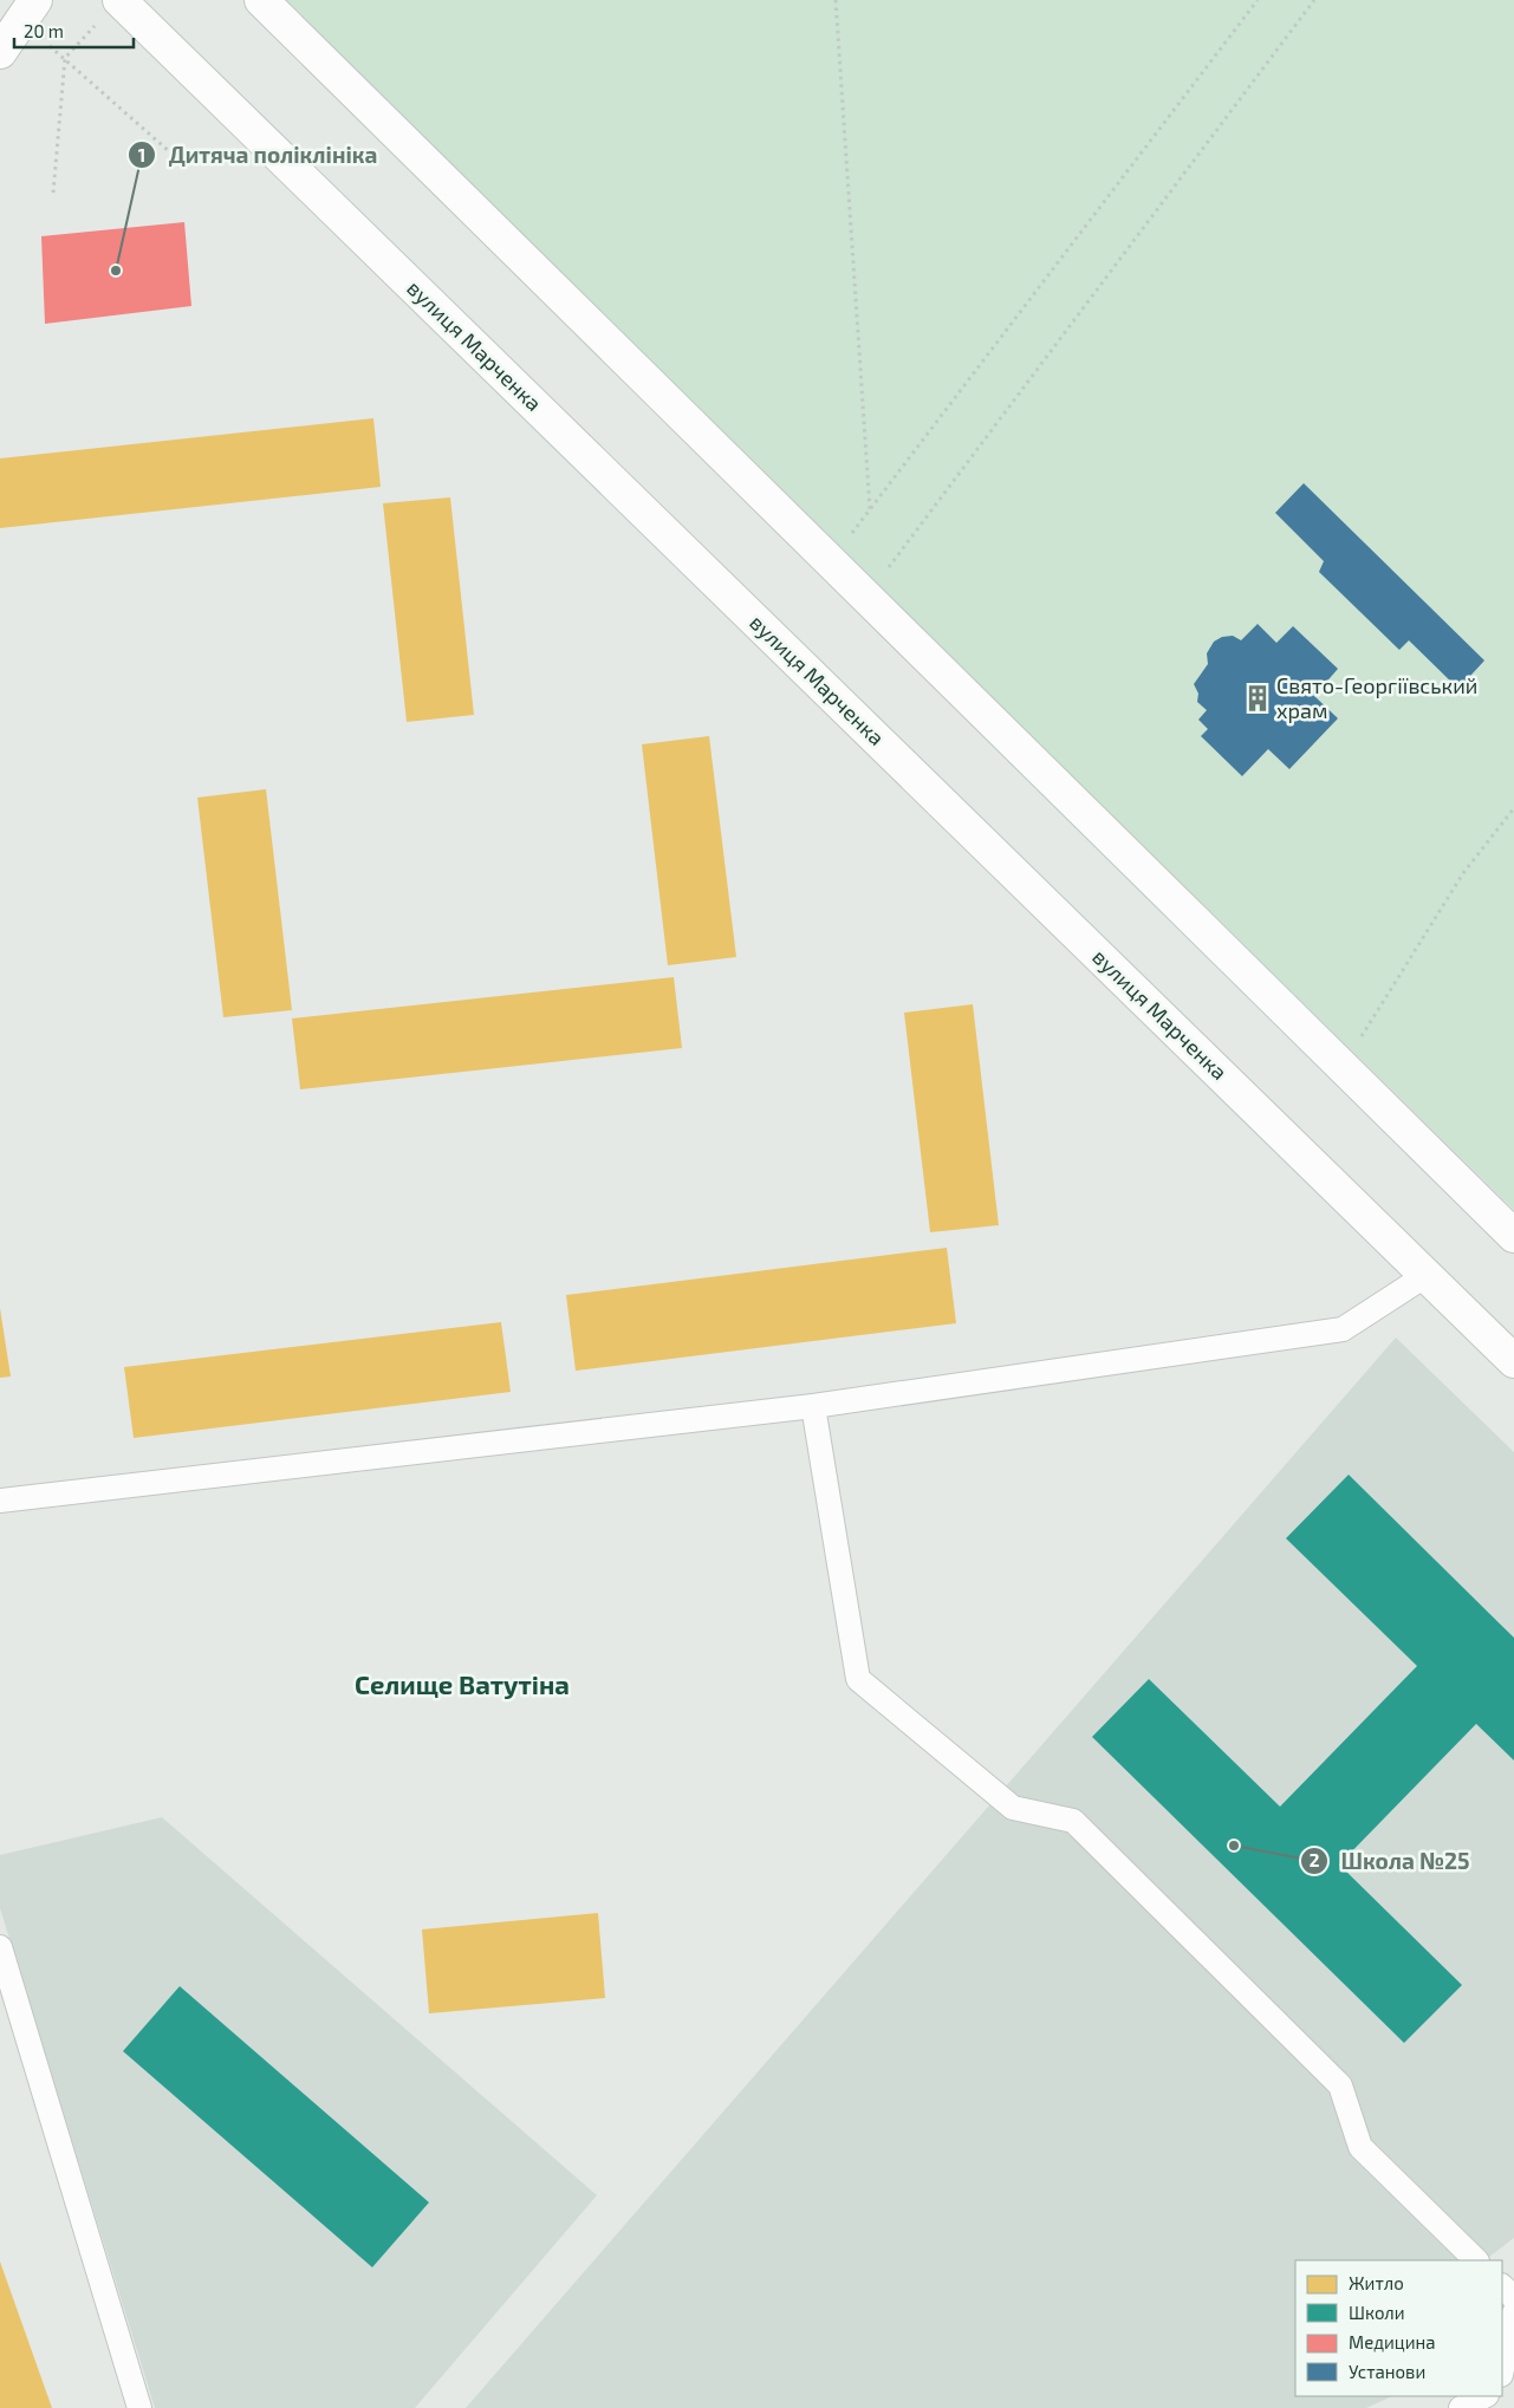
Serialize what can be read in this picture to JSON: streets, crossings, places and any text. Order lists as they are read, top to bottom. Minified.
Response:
{"streets":{"street":["вулиця Марченка"]},"districts":["Селище Ватутіна"],"places":{"other":["Дитяча поліклініка","Школа №25"],"building":["Свято-Георгіївський храм"]},"legend":["Житло","Школи","Медицина","Установи"],"scale_bar":"20 m"}
